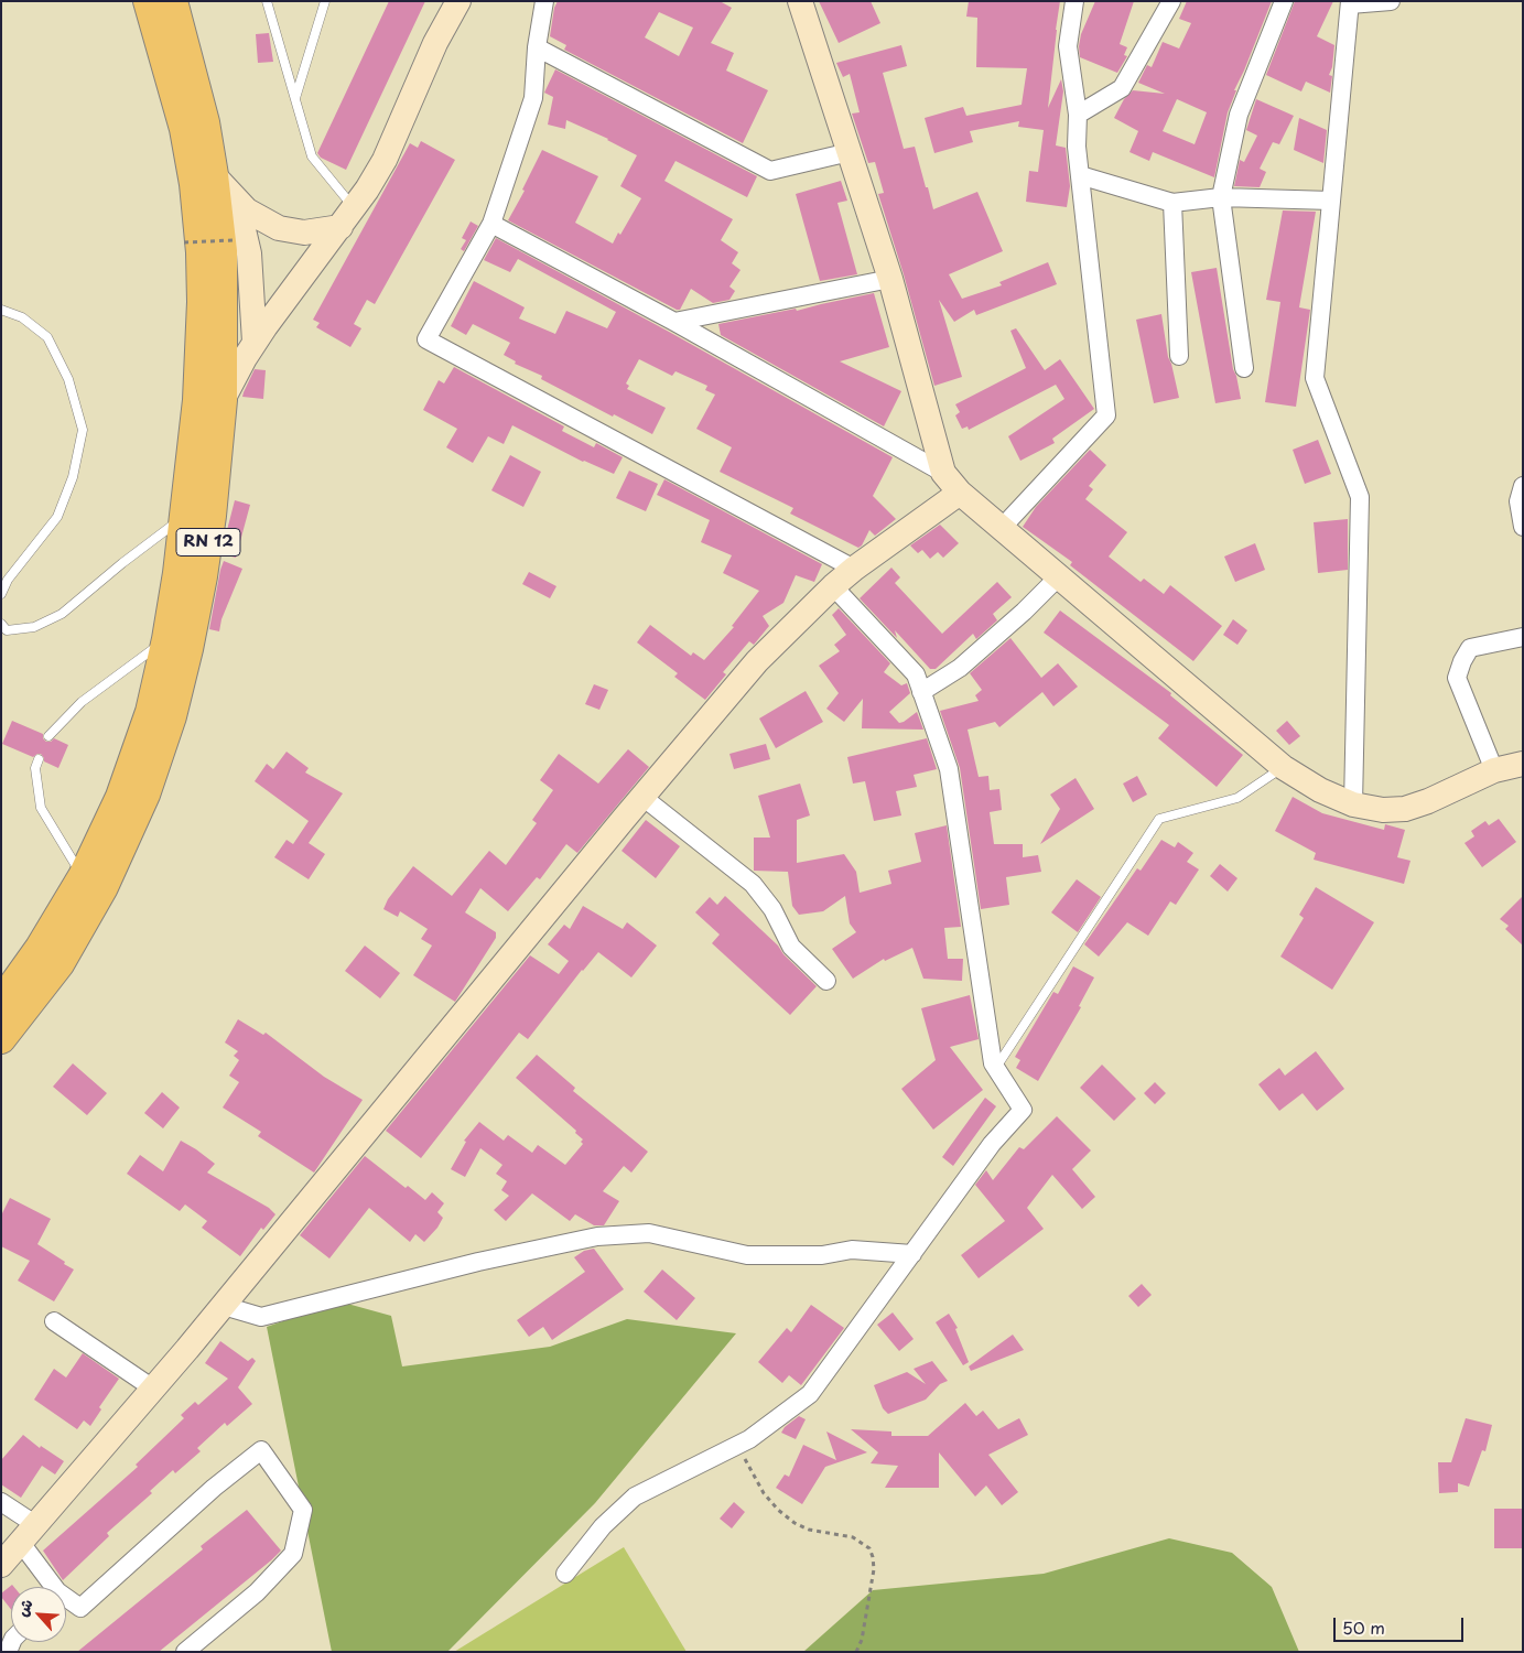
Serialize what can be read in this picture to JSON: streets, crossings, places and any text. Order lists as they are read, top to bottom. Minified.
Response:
{"streets":{"highway":["RN 12"]},"scale_bar":"50 m","north":"top left"}
